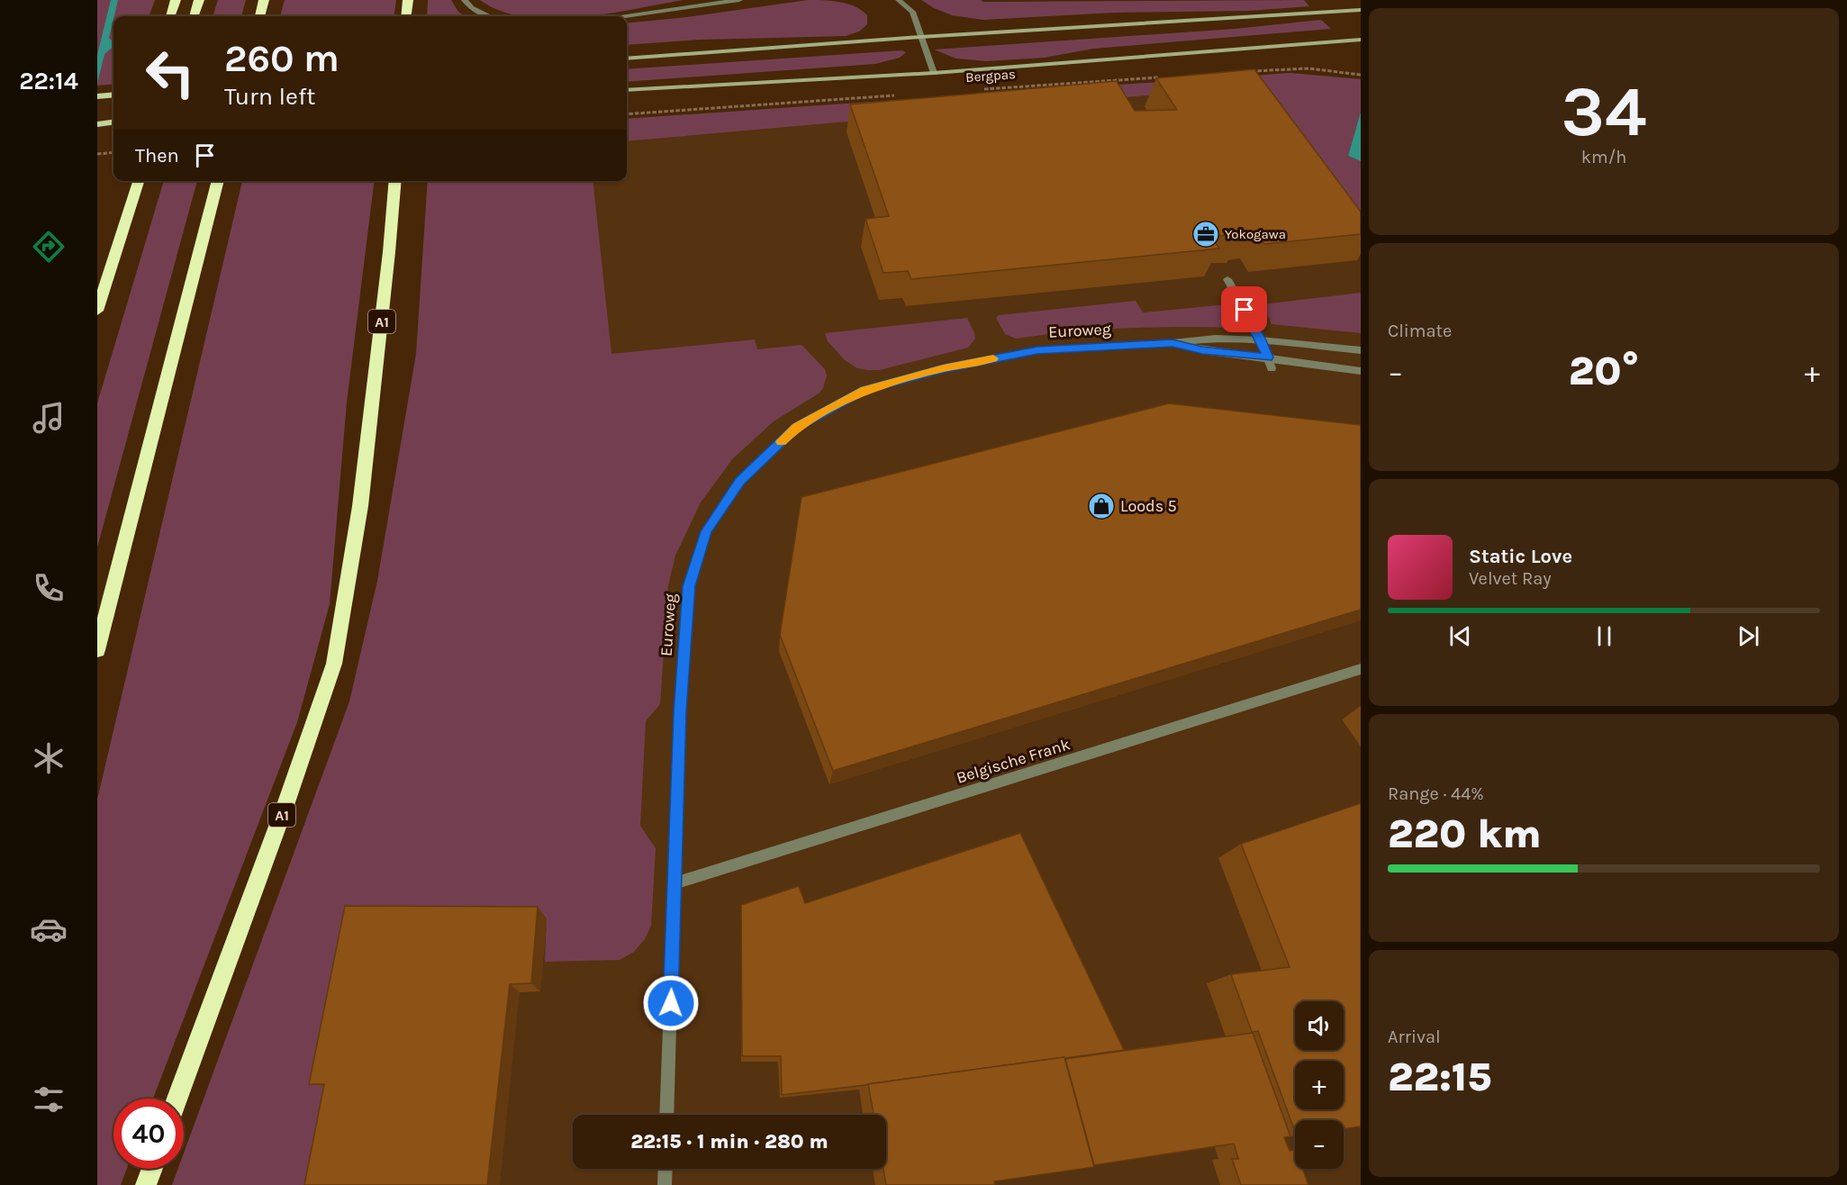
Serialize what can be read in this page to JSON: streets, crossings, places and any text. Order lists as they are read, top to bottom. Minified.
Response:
{"streets":{"highway":["A1"],"main road":["Bergpas"],"street":["Euroweg","Belgische Frank"]},"crossings":[["Euroweg","Belgische Frank"]],"places":{"office":["Yokogawa"],"shop":["Loods 5"]},"page":{"tabs":"22:14","tile":[["34","km/h"],"Climate",["Range · 44%","220 km"],["Arrival","22:15"]],"turn":["260 m","Turn left"],"then":"Then","heat":["−","20°","+"],"song":["Static Love","Velvet Ray"],"map_buttons":["+","−"],"limit":"40","trip":"22:15 · 1 min · 280 m"}}
